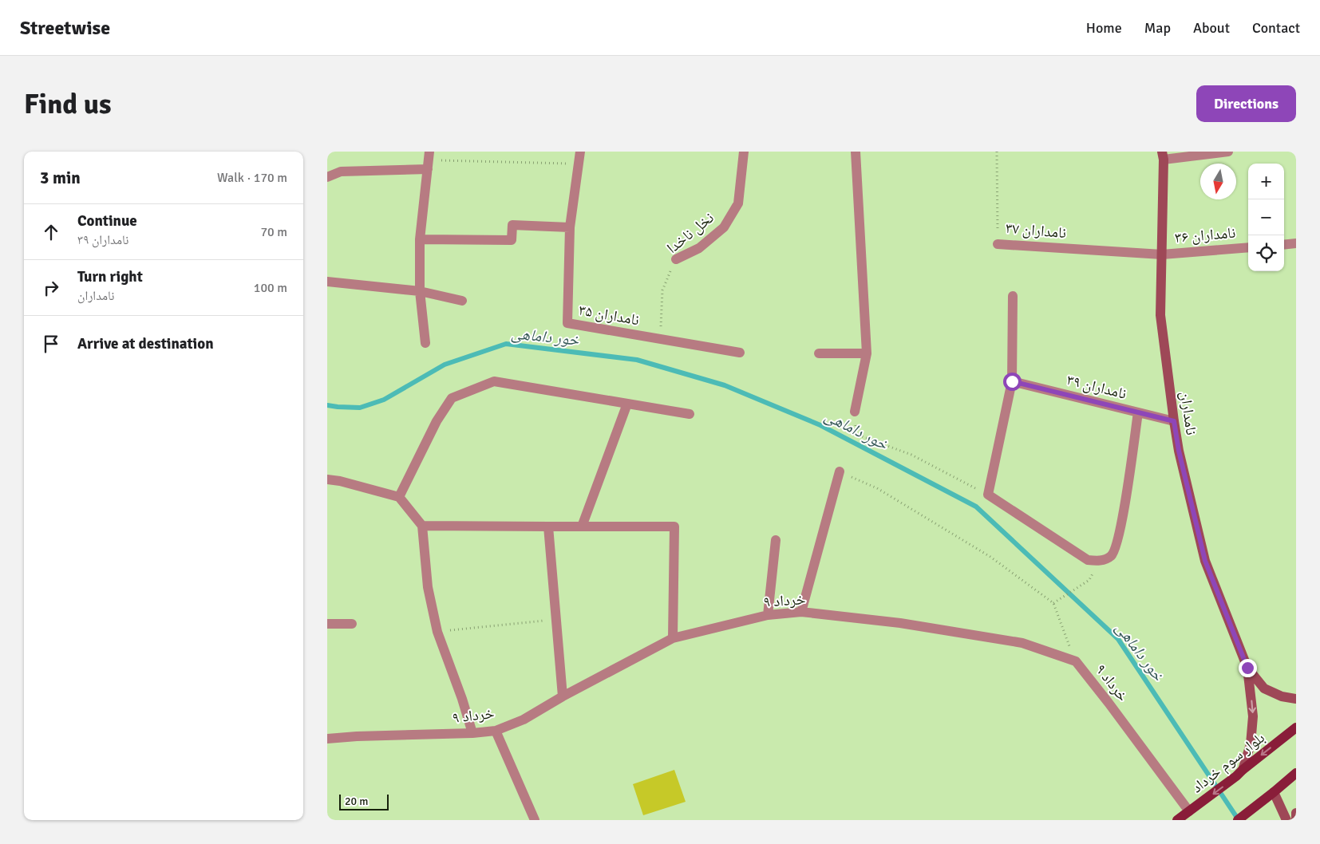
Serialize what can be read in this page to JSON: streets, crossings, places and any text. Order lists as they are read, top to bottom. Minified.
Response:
{"streets":{"main road":["بلوار سوم خرداد"],"street":["نامداران ۳۷","نخل ناخدا","نامداران ۳۶","نامداران ۳۵","نامداران ۳۹","نامداران","خرداد ۹"]},"crossings":[["نامداران ۳۷","نامداران ۳۶"],["نامداران ۳۷","نامداران"],["نخل ناخدا","نامداران ۳۵"],["نامداران ۳۶","نامداران"],["نامداران ۳۹","نامداران"],["نامداران","بلوار سوم خرداد"],["خرداد ۹","بلوار سوم خرداد"]],"water":["خور داماهی"],"scale_bar":"20 m","north":"bottom","page":{"header":"Streetwise","nav":["Home","Map","About","Contact"],"buttons":"Directions","title":"Find us","heading":["3 min","Walk · 170 m"],"map_buttons":["+","−"],"list":[["Continue","نامداران ۳۹","70 m"],["Turn right","نامداران","100 m"],"Arrive at destination"],"scale":"20 m"}}
